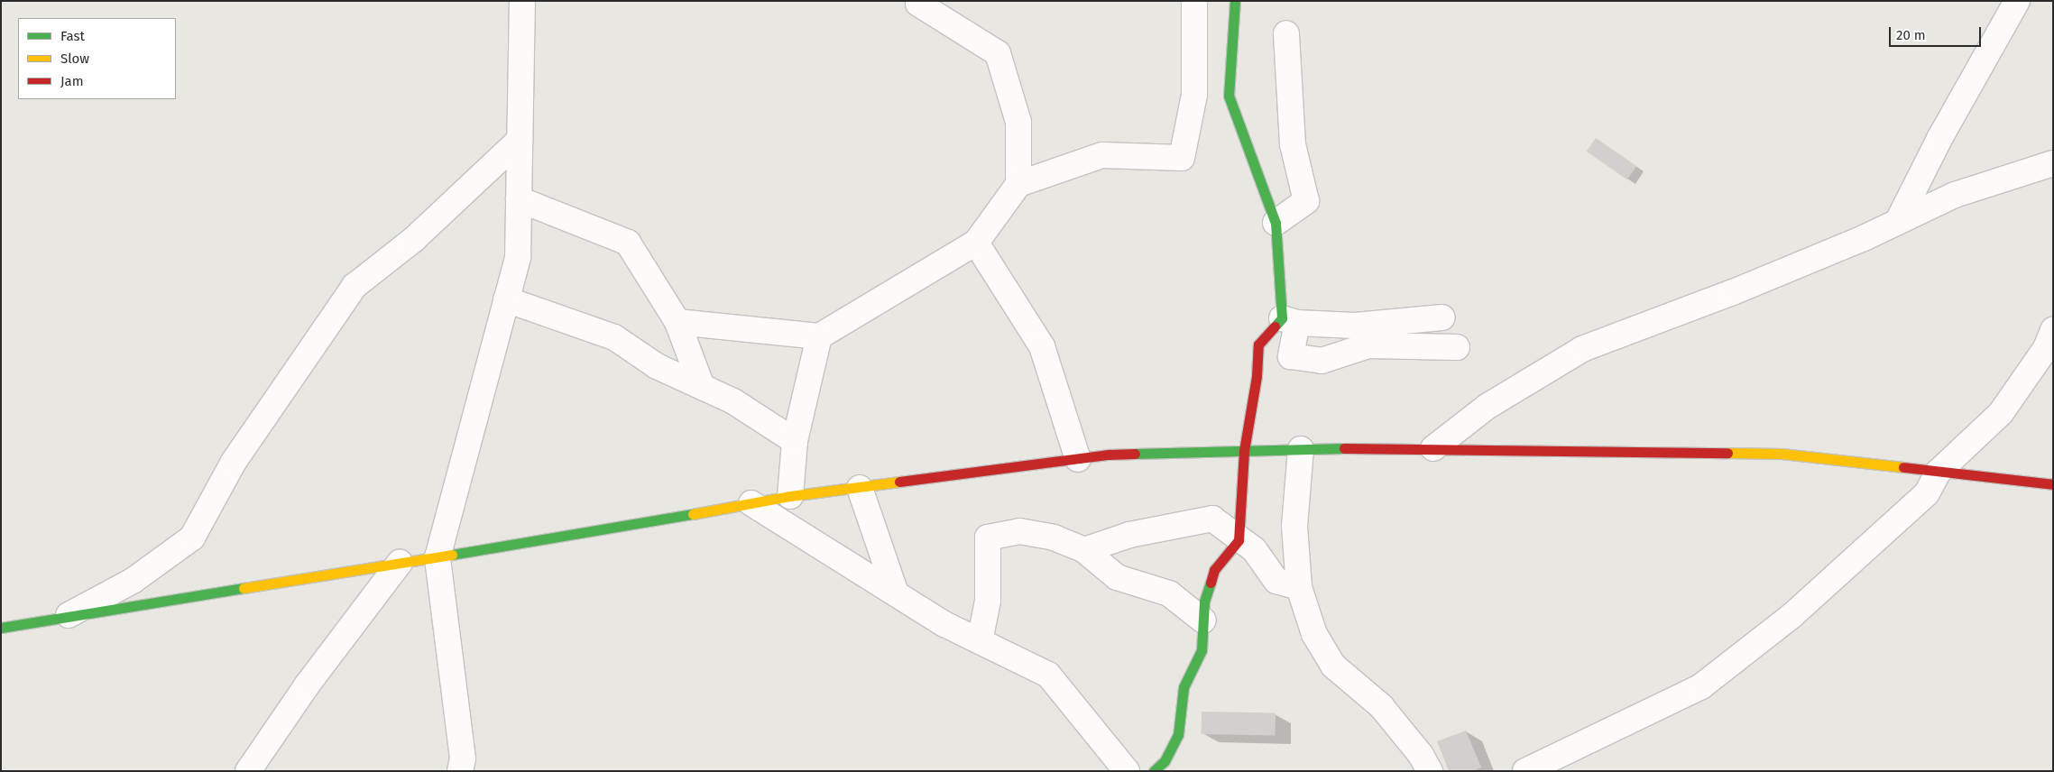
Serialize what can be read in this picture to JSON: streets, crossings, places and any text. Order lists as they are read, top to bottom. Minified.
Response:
{"legend":["Fast","Slow","Jam"],"scale_bar":"20 m"}
